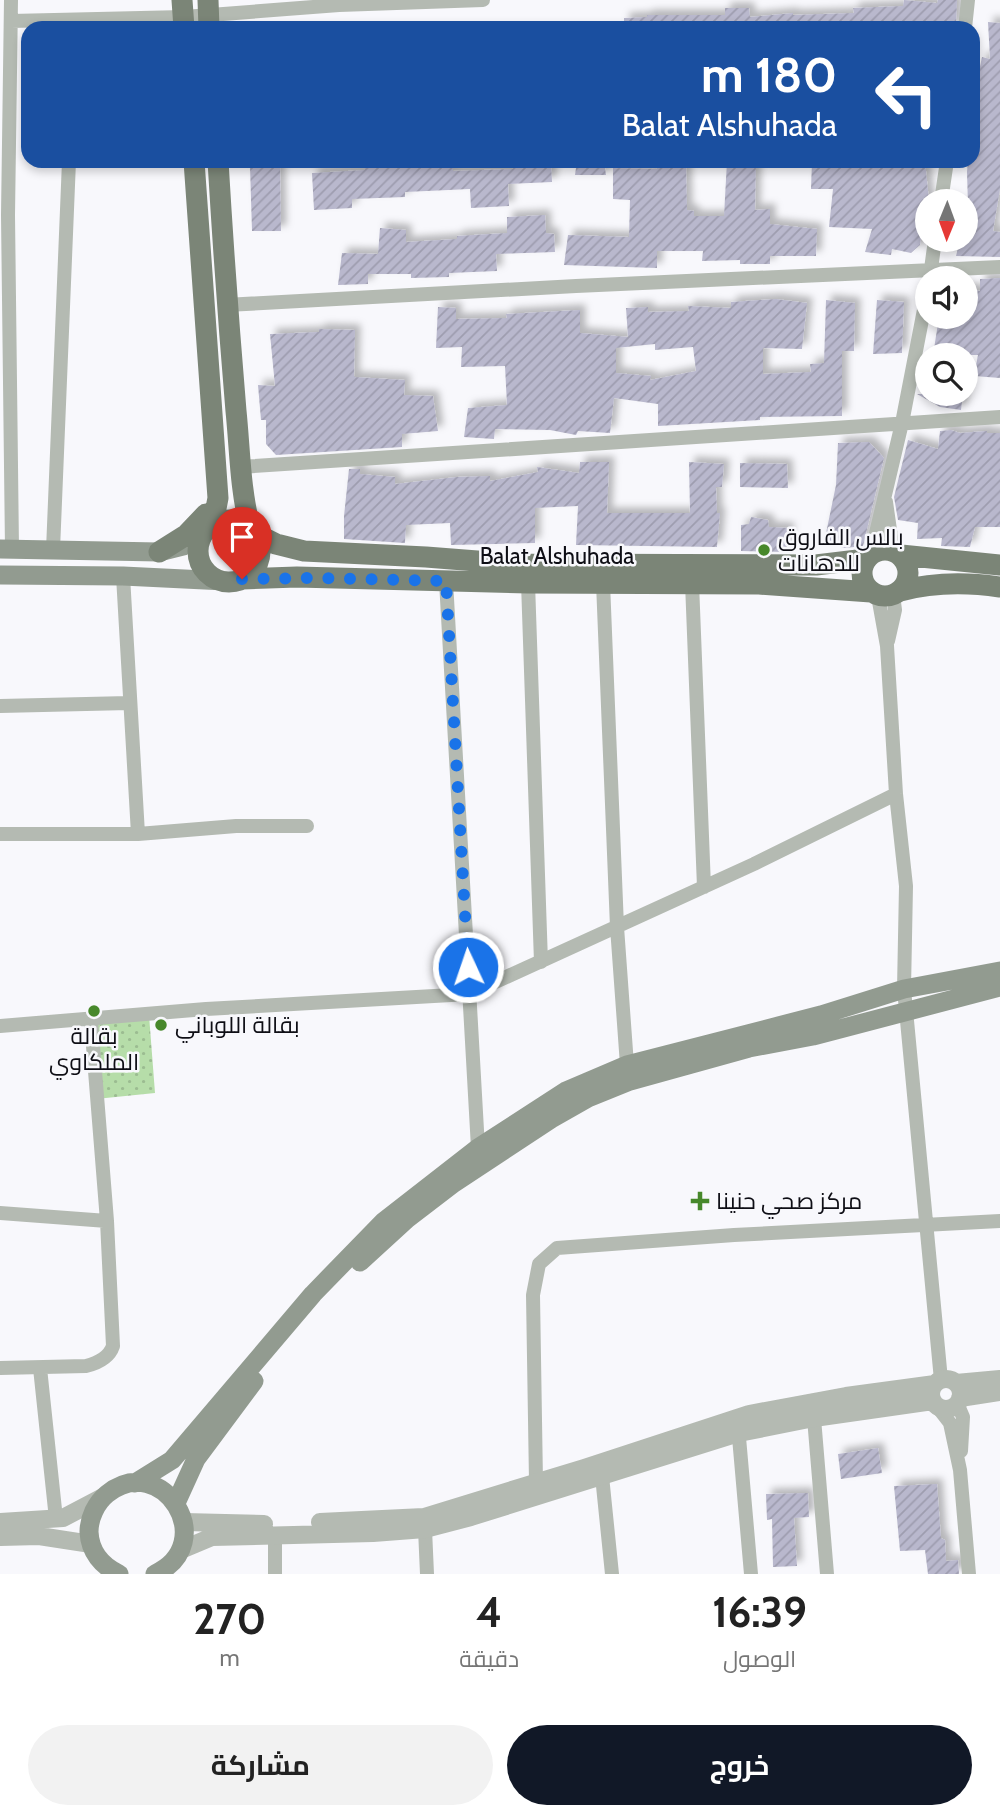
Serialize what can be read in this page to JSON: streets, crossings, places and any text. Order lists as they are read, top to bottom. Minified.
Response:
{"streets":{"main road":["Balat Alshuhada"]},"places":{"other":["بالس الفاروق للدهانات","بقالة الملكاوي","بقالة اللوباني"],"health":["مركز صحي حنينا"]},"north":"bottom","page":{"turn":["180 m","Balat Alshuhada"],"eta":["16:39","الوصول","4","دقيقة","270","m"],"buttons":["خروج","مشاركة"]}}
